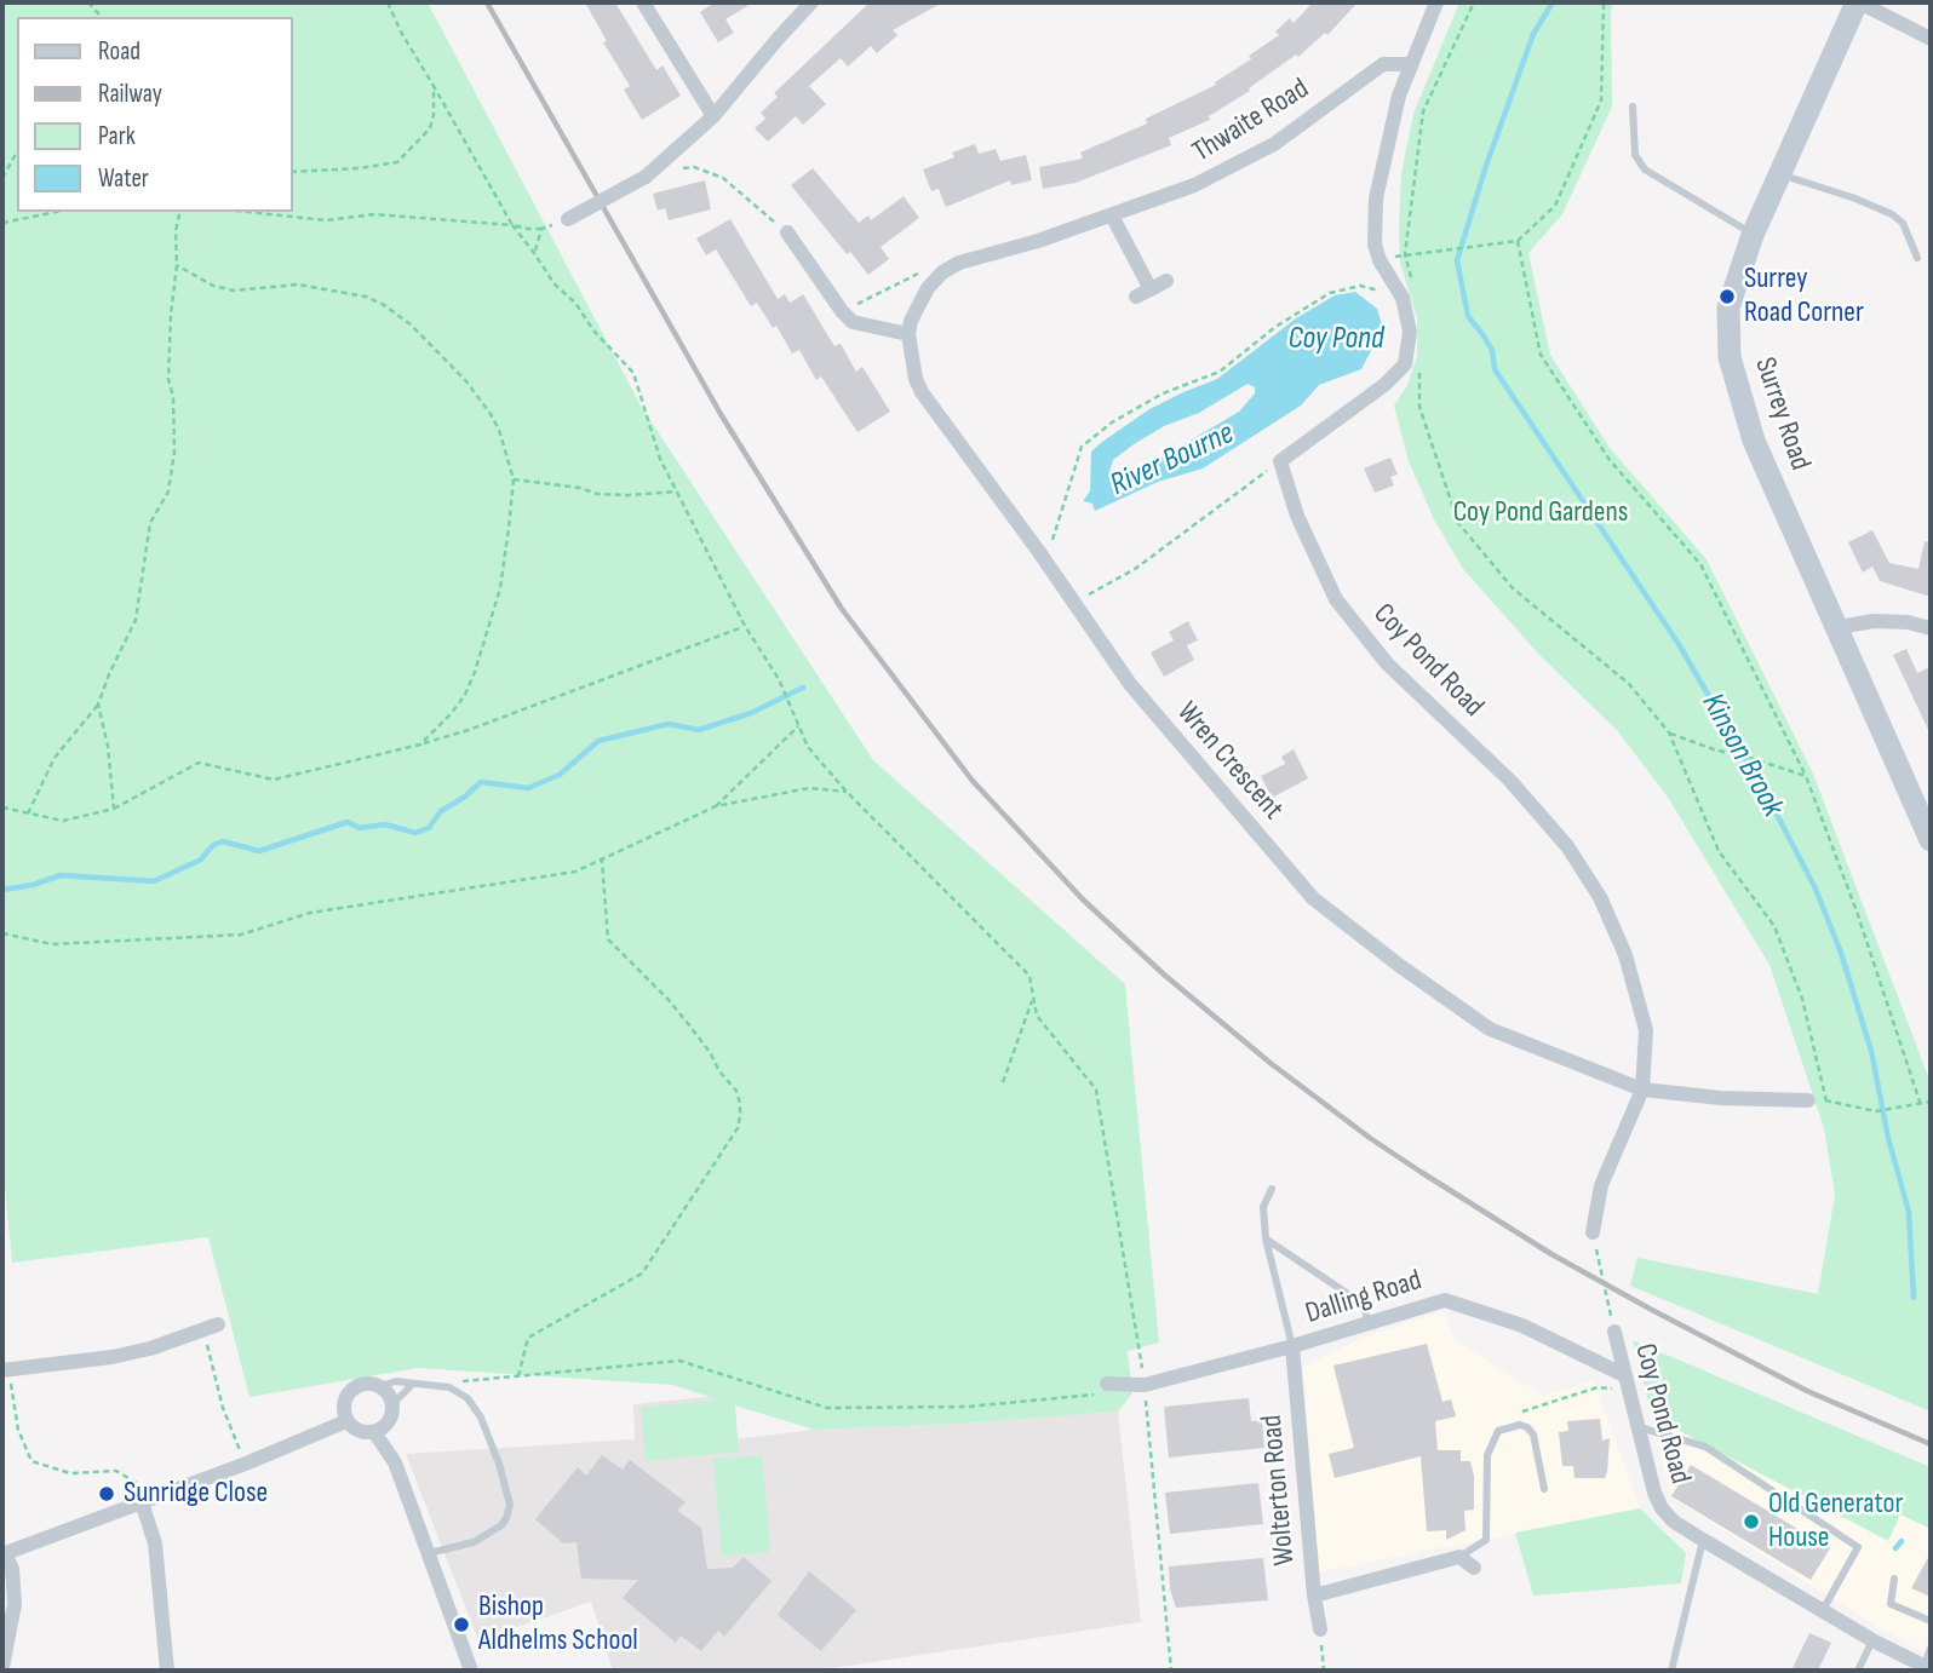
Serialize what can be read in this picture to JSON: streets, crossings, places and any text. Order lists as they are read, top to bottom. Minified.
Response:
{"streets":{"street":["Thwaite Road","Surrey Road","Coy Pond Road","Wren Crescent","Dalling Road","Wolterton Road"]},"crossings":[["Coy Pond Road","Wren Crescent"],["Coy Pond Road","Dalling Road"],["Dalling Road","Wolterton Road"]],"water":["Coy Pond","River Bourne","Kinson Brook"],"parks":["Coy Pond Gardens"],"places":["Surrey Road Corner","Sunridge Close","Old Generator House","Bishop Aldhelms School"],"legend":["Road","Railway","Park","Water"]}
